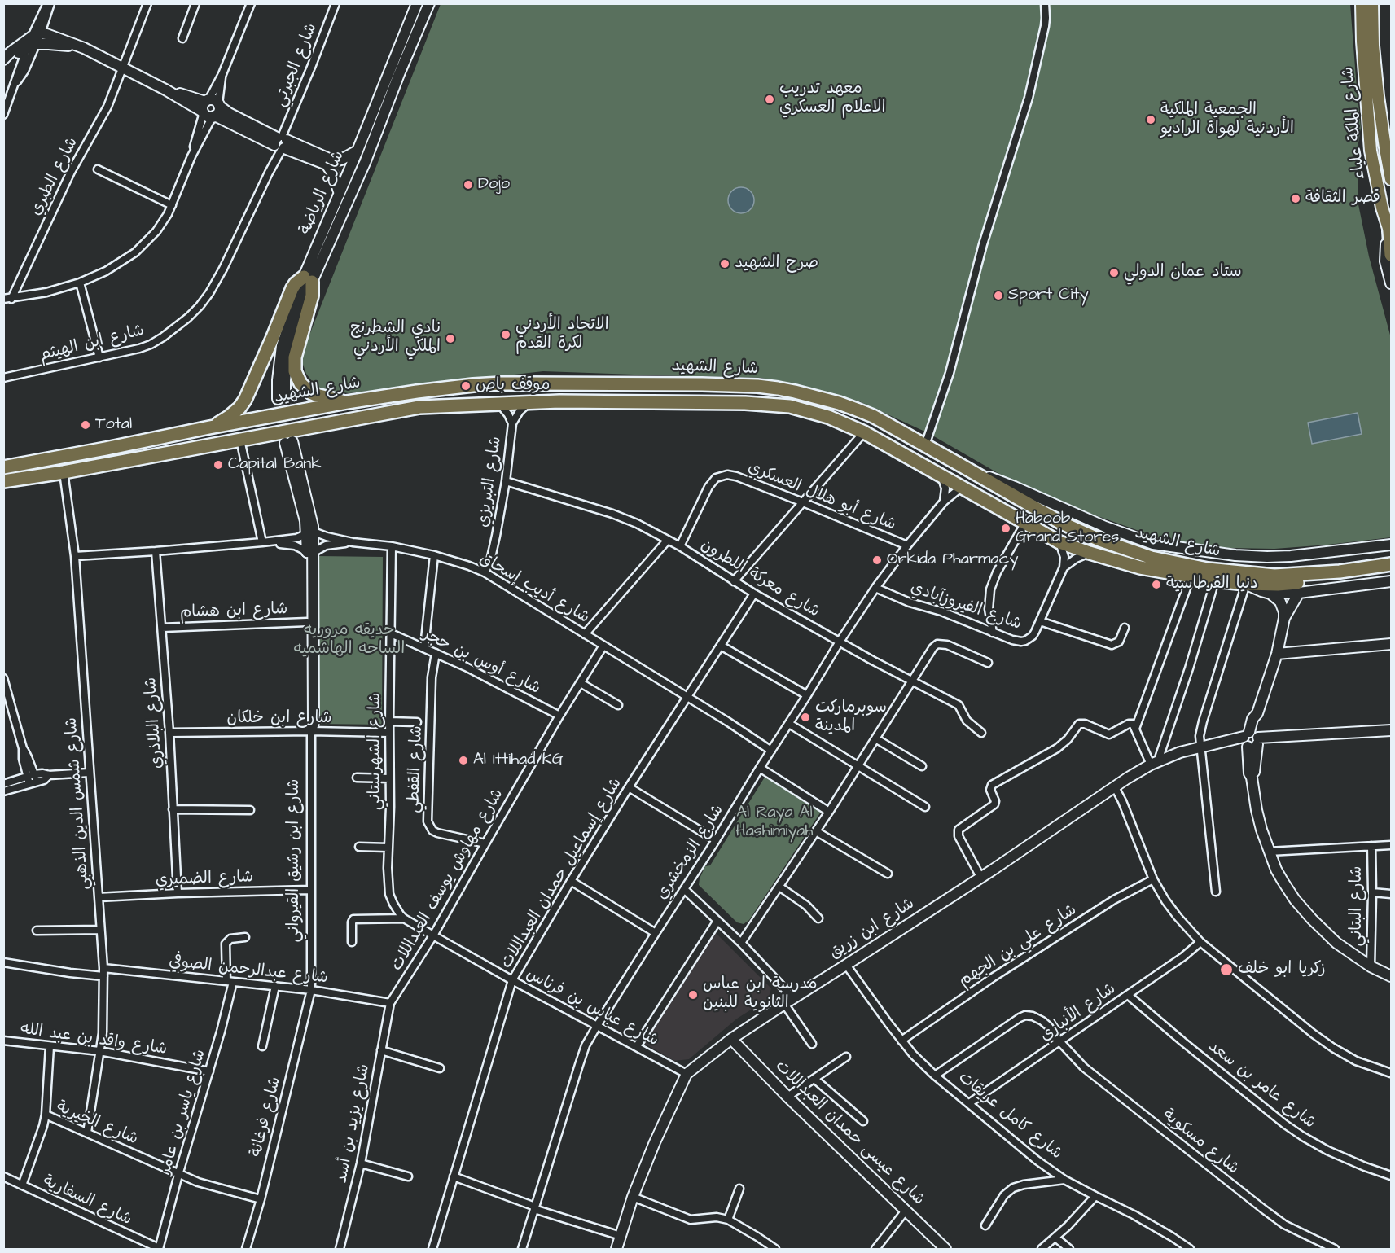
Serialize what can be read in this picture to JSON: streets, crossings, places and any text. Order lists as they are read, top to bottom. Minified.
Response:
{"streets":{"highway":["شارع الشهيد"],"main road":["شارع الملكة علياء"],"street":["شارع الجبرتي","شارع الطبري","شارع الرياضة","شارع ابن الهيثم","شارع التبريزي","شارع أبو هلال العسكري","شارع معركة اللطرون","شارع أديب إسحاق","شارع الفيروزآبادي","شارع ابن هشام","شارع أوس بن حجر","شارع ابن خلكان","شارع البلاذري","شارع الشهرستاني","شارع القفطي","شارع شمس الدين الذهبي","شارع الزمخشري","شارع ابن رشيق القيرواني","شارع إسماعيل حمدان العبداللات","شارع الضميري","شارع مهاوش يوسف العبداللات","شارع البتاني","شارع ابن زريق","شارع علي بن الجهم","شارع عبدالرحمن الصوفي","شارع عباس بن فرناس","شارع الأنباري","شارع واقد بن عبد الله","شارع عامر بن سعد","شارع ياسر بن عامر","شارع كامل عريقات","شارع فرغانة","شارع الخيرية","شارع يزيد بن أسد","شارع عيسى حمدان العبداللات","شارع مسكوية","شارع السفارية"]},"crossings":[["شارع الجبرتي","شارع ابن الهيثم"],["شارع الشهيد","شارع التبريزي"],["شارع الشهيد","شارع شمس الدين الذهبي"],["شارع الشهيد","شارع الزمخشري"],["شارع التبريزي","شارع معركة اللطرون"],["شارع التبريزي","شارع أديب إسحاق"],["شارع أبو هلال العسكري","شارع معركة اللطرون"],["شارع أبو هلال العسكري","شارع الزمخشري"],["شارع معركة اللطرون","شارع الزمخشري"],["شارع معركة اللطرون","شارع إسماعيل حمدان العبداللات"],["شارع أديب إسحاق","شارع الشهرستاني"],["شارع أديب إسحاق","شارع الزمخشري"],["شارع أديب إسحاق","شارع ابن رشيق القيرواني"],["شارع أديب إسحاق","شارع إسماعيل حمدان العبداللات"],["شارع أديب إسحاق","شارع مهاوش يوسف العبداللات"],["شارع الفيروزآبادي","شارع الزمخشري"],["شارع ابن هشام","شارع البلاذري"],["شارع ابن هشام","شارع ابن رشيق القيرواني"],["شارع أوس بن حجر","شارع الشهرستاني"],["شارع أوس بن حجر","شارع القفطي"],["شارع أوس بن حجر","شارع مهاوش يوسف العبداللات"],["شارع ابن خلكان","شارع البلاذري"],["شارع ابن خلكان","شارع الشهرستاني"],["شارع ابن خلكان","شارع ابن رشيق القيرواني"],["شارع البلاذري","شارع الضميري"],["شارع الشهرستاني","شارع مهاوش يوسف العبداللات"],["شارع الشهرستاني","شارع عباس بن فرناس"],["شارع القفطي","شارع مهاوش يوسف العبداللات"],["شارع شمس الدين الذهبي","شارع الضميري"],["شارع شمس الدين الذهبي","شارع عبدالرحمن الصوفي"],["شارع شمس الدين الذهبي","شارع واقد بن عبد الله"],["شارع شمس الدين الذهبي","شارع الخيرية"],["شارع الزمخشري","شارع عباس بن فرناس"],["شارع ابن رشيق القيرواني","شارع الضميري"],["شارع ابن رشيق القيرواني","شارع عبدالرحمن الصوفي"],["شارع ابن رشيق القيرواني","شارع فرغانة"],["شارع إسماعيل حمدان العبداللات","شارع عباس بن فرناس"],["شارع مهاوش يوسف العبداللات","شارع عبدالرحمن الصوفي"],["شارع مهاوش يوسف العبداللات","شارع عباس بن فرناس"],["شارع مهاوش يوسف العبداللات","شارع يزيد بن أسد"],["شارع ابن زريق","شارع عباس بن فرناس"],["شارع ابن زريق","شارع كامل عريقات"],["شارع ابن زريق","شارع عيسى حمدان العبداللات"],["شارع علي بن الجهم","شارع كامل عريقات"],["شارع عبدالرحمن الصوفي","شارع ياسر بن عامر"],["شارع عبدالرحمن الصوفي","شارع فرغانة"],["شارع عبدالرحمن الصوفي","شارع يزيد بن أسد"],["شارع الأنباري","شارع عامر بن سعد"],["شارع الأنباري","شارع كامل عريقات"],["شارع الأنباري","شارع مسكوية"],["شارع واقد بن عبد الله","شارع ياسر بن عامر"],["شارع ياسر بن عامر","شارع الخيرية"],["شارع ياسر بن عامر","شارع السفارية"],["شارع كامل عريقات","شارع مسكوية"],["شارع فرغانة","شارع الخيرية"],["شارع الخيرية","شارع السفارية"]],"parks":["حديقه مروريه الساحه الهاشميه","Al Raya Al Hashimiyah"],"places":["معهد تدريب الاعلام العسكري","الجمعية الملكية الأردنية لهواة الراديو","Dojo","قصر الثقافة","صرح الشهيد","ستاد عمان الدولي","Sport City","الاتحاد الأردني لكرة القدم","نادي الشطرنج الملكي الأردني","موقف باص","Total","Capital Bank","Haboob Grand Stores","Orkida Pharmacy","دنيا القرطاسية","سوبرماركت المدينة","Al Ittihad KG","زكريا ابو خلف","مدرسة ابن عباس الثانوية للبنين"]}
